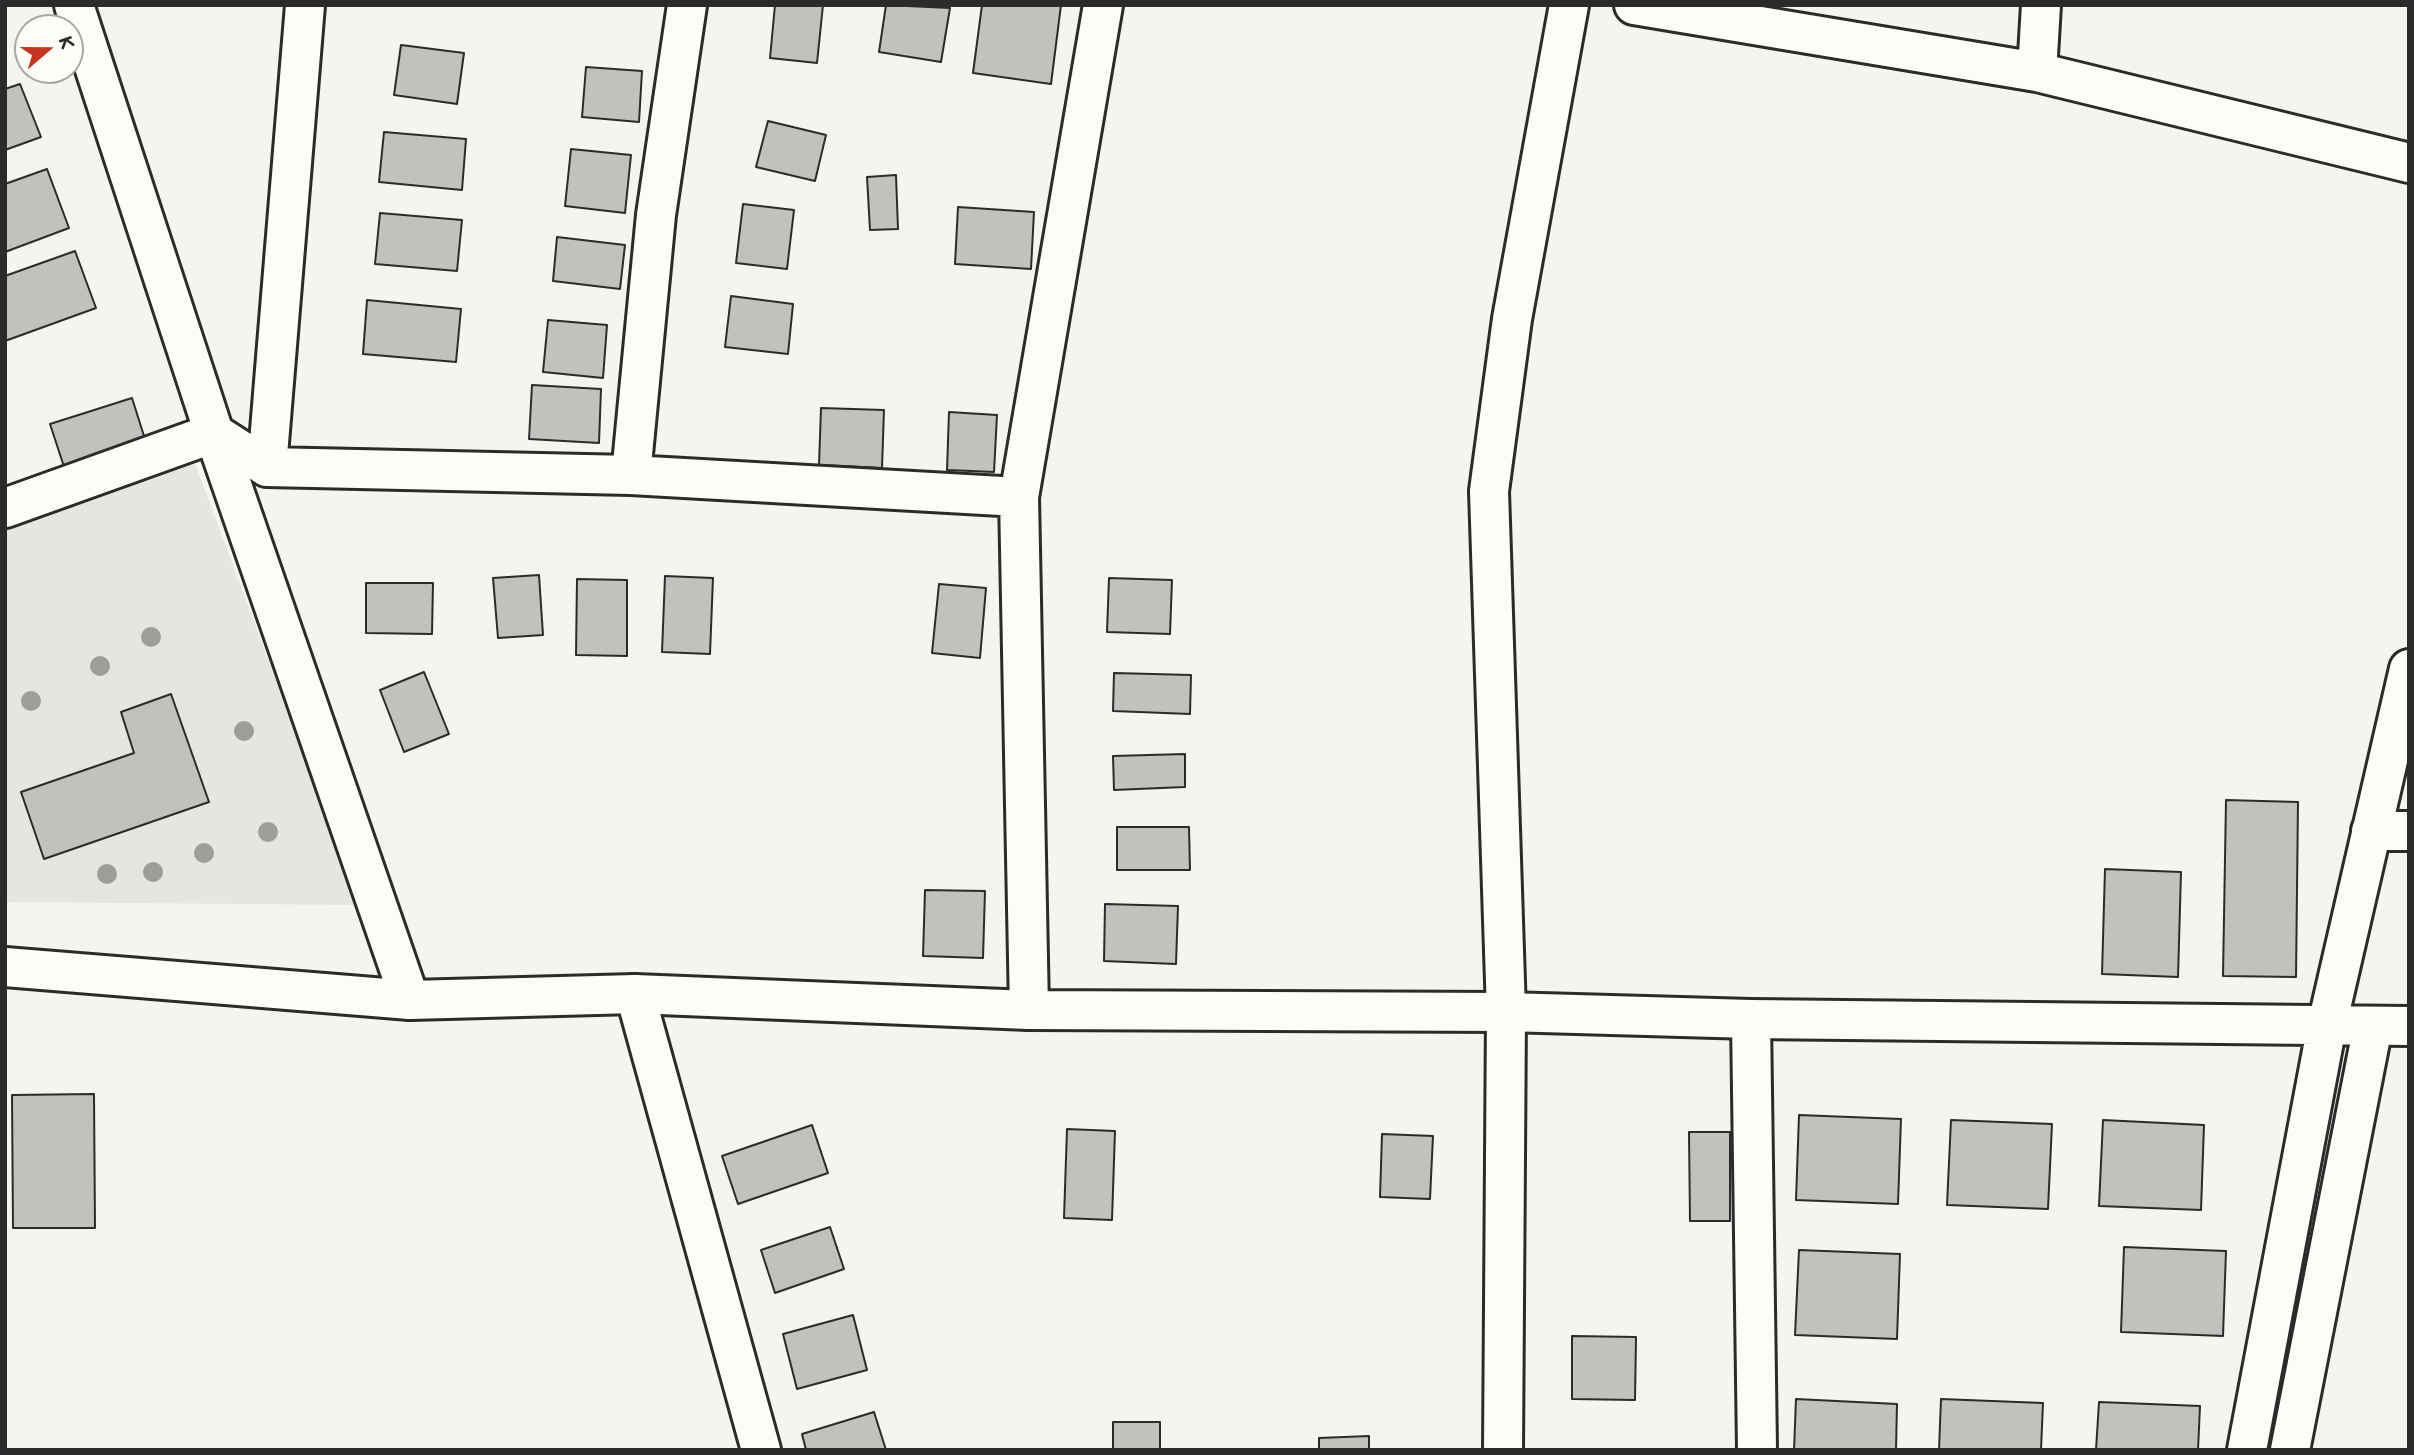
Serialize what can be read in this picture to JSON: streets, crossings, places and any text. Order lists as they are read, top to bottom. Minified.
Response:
{"north":"right"}
